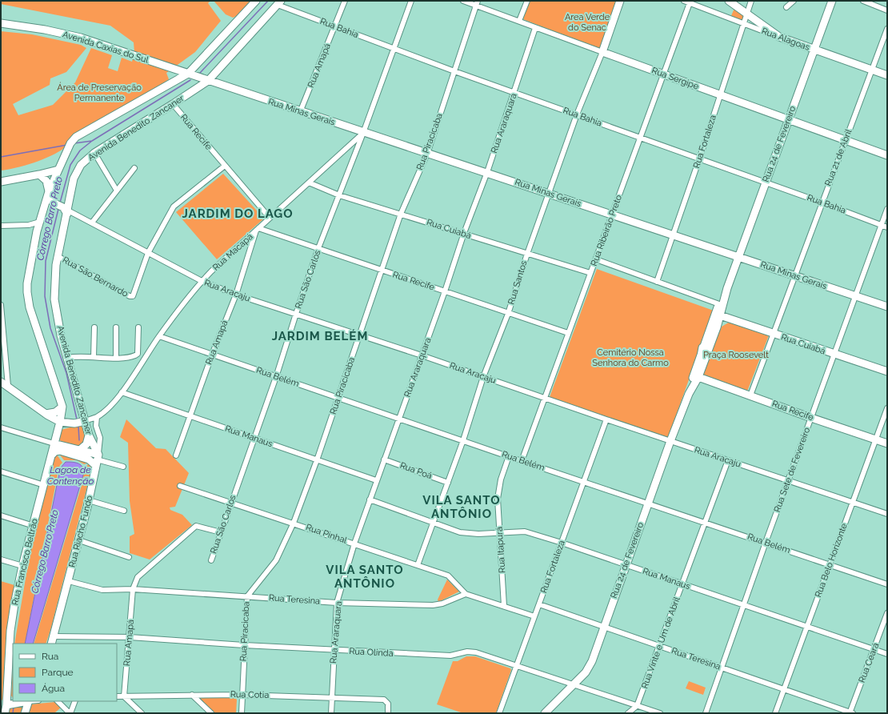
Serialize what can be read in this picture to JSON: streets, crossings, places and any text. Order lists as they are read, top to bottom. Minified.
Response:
{"streets":{"main road":["Rua Alagoas","Avenida Caxias do Sul","Rua Sergipe","Rua Minas Gerais","Avenida Benedito Zancaner","Rua Recife","Rua 24 de Fevereiro","Rua Cuiabá","Rua Santos","Rua Riacho Fundo","Rua Francisco Beltrão"],"street":["Rua Bahia","Rua Amapá","Rua Araraquara","Rua Piracicaba","Rua Fortaleza","Rua 21 de Abril","Rua Ribeirão Preto","Rua Macapá","Rua São Bernardo","Rua São Carlos","Rua Aracaju","Rua Belém","Rua Manaus","Rua Sete de Fevereiro","Rua Poá","Rua Pinhal","Rua Itapurá","Rua Belo Horizonte","Rua Teresina","Rua Vinte e Um de Abril","Rua Olinda","Rua Ceará","Rua Cotia"]},"crossings":[["Rua Bahia","Rua Amapá"],["Rua Bahia","Rua Araraquara"],["Rua Bahia","Avenida Benedito Zancaner"],["Rua Bahia","Rua Piracicaba"],["Rua Bahia","Rua Fortaleza"],["Rua Bahia","Rua 24 de Fevereiro"],["Rua Bahia","Rua 21 de Abril"],["Rua Bahia","Rua Ribeirão Preto"],["Rua Bahia","Rua São Carlos"],["Rua Bahia","Rua Santos"],["Rua Bahia","Rua Sete de Fevereiro"],["Rua Alagoas","Rua Fortaleza"],["Rua Alagoas","Rua 24 de Fevereiro"],["Rua Alagoas","Rua 21 de Abril"],["Rua Alagoas","Rua Ribeirão Preto"],["Avenida Caxias do Sul","Rua Minas Gerais"],["Avenida Caxias do Sul","Avenida Benedito Zancaner"],["Rua Amapá","Rua Minas Gerais"],["Rua Amapá","Rua Recife"],["Rua Amapá","Rua Macapá"],["Rua Amapá","Rua Aracaju"],["Rua Amapá","Rua Belém"],["Rua Amapá","Rua Manaus"],["Rua Amapá","Rua Teresina"],["Rua Amapá","Rua Olinda"],["Rua Amapá","Rua Cotia"],["Rua Sergipe","Rua Araraquara"],["Rua Sergipe","Rua Piracicaba"],["Rua Sergipe","Rua Fortaleza"],["Rua Sergipe","Rua 24 de Fevereiro"],["Rua Sergipe","Rua 21 de Abril"],["Rua Sergipe","Rua Ribeirão Preto"],["Rua Sergipe","Rua Santos"],["Rua Minas Gerais","Rua Araraquara"],["Rua Minas Gerais","Avenida Benedito Zancaner"],["Rua Minas Gerais","Rua Piracicaba"],["Rua Minas Gerais","Rua Fortaleza"],["Rua Minas Gerais","Rua 24 de Fevereiro"],["Rua Minas Gerais","Rua 21 de Abril"],["Rua Minas Gerais","Rua Ribeirão Preto"],["Rua Minas Gerais","Rua Macapá"],["Rua Minas Gerais","Rua São Carlos"],["Rua Minas Gerais","Rua Santos"],["Rua Minas Gerais","Rua Sete de Fevereiro"],["Rua Araraquara","Rua Recife"],["Rua Araraquara","Rua Cuiabá"],["Rua Araraquara","Rua Aracaju"],["Rua Araraquara","Rua Belém"],["Rua Araraquara","Rua Manaus"],["Rua Araraquara","Rua Poá"],["Rua Araraquara","Rua Pinhal"],["Rua Araraquara","Rua Teresina"],["Rua Araraquara","Rua Olinda"],["Rua Araraquara","Rua Cotia"],["Avenida Benedito Zancaner","Rua Recife"],["Avenida Benedito Zancaner","Rua São Bernardo"],["Avenida Benedito Zancaner","Rua Aracaju"],["Avenida Benedito Zancaner","Rua Riacho Fundo"],["Avenida Benedito Zancaner","Rua Francisco Beltrão"],["Rua Recife","Rua Piracicaba"],["Rua Recife","Rua 24 de Fevereiro"],["Rua Recife","Rua 21 de Abril"],["Rua Recife","Rua Ribeirão Preto"],["Rua Recife","Rua Macapá"],["Rua Recife","Rua São Carlos"],["Rua Recife","Rua Santos"],["Rua Recife","Rua Sete de Fevereiro"],["Rua Recife","Rua Belo Horizonte"],["Rua Piracicaba","Rua Cuiabá"],["Rua Piracicaba","Rua Aracaju"],["Rua Piracicaba","Rua Belém"],["Rua Piracicaba","Rua Manaus"],["Rua Piracicaba","Rua Pinhal"],["Rua Piracicaba","Rua Teresina"],["Rua Piracicaba","Rua Olinda"],["Rua Piracicaba","Rua Cotia"],["Rua Fortaleza","Rua Cuiabá"],["Rua Fortaleza","Rua Aracaju"],["Rua Fortaleza","Rua Belém"],["Rua Fortaleza","Rua Manaus"],["Rua Fortaleza","Rua Teresina"],["Rua Fortaleza","Rua Olinda"],["Rua 24 de Fevereiro","Rua Cuiabá"],["Rua 24 de Fevereiro","Rua Aracaju"],["Rua 24 de Fevereiro","Rua Belém"],["Rua 24 de Fevereiro","Rua Manaus"],["Rua 24 de Fevereiro","Rua Teresina"],["Rua 24 de Fevereiro","Rua Olinda"],["Rua 21 de Abril","Rua Cuiabá"],["Rua Cuiabá","Rua Ribeirão Preto"],["Rua Cuiabá","Rua Macapá"],["Rua Cuiabá","Rua São Carlos"],["Rua Cuiabá","Rua Santos"],["Rua Cuiabá","Rua Sete de Fevereiro"],["Rua Ribeirão Preto","Rua Aracaju"],["Rua Ribeirão Preto","Rua Belém"],["Rua Macapá","Rua São Carlos"],["Rua Macapá","Rua Aracaju"],["Rua Macapá","Rua Belém"],["Rua Macapá","Rua Manaus"],["Rua Macapá","Rua Riacho Fundo"],["Rua São Bernardo","Rua Aracaju"],["Rua São Carlos","Rua Aracaju"],["Rua São Carlos","Rua Belém"],["Rua São Carlos","Rua Manaus"],["Rua São Carlos","Rua Pinhal"],["Rua Santos","Rua Aracaju"],["Rua Santos","Rua Belém"],["Rua Santos","Rua Manaus"],["Rua Santos","Rua Poá"],["Rua Santos","Rua Pinhal"],["Rua Aracaju","Rua Sete de Fevereiro"],["Rua Aracaju","Rua Belo Horizonte"],["Rua Aracaju","Rua Vinte e Um de Abril"],["Rua Belém","Rua Sete de Fevereiro"],["Rua Belém","Rua Itapurá"],["Rua Belém","Rua Belo Horizonte"],["Rua Belém","Rua Vinte e Um de Abril"],["Rua Manaus","Rua Sete de Fevereiro"],["Rua Manaus","Rua Itapurá"],["Rua Manaus","Rua Belo Horizonte"],["Rua Manaus","Rua Vinte e Um de Abril"],["Rua Manaus","Rua Ceará"],["Rua Sete de Fevereiro","Rua Teresina"],["Rua Riacho Fundo","Rua Teresina"],["Rua Riacho Fundo","Rua Olinda"],["Rua Pinhal","Rua Teresina"],["Rua Belo Horizonte","Rua Teresina"],["Rua Teresina","Rua Vinte e Um de Abril"],["Rua Teresina","Rua Ceará"],["Rua Vinte e Um de Abril","Rua Olinda"]],"districts":["JARDIM DO LAGO","JARDIM BELÉM","VILA SANTO ANTÔNIO","VILA SANTO ANTÔNIO"],"water":["Córrego Barro Preto","Lagoa de Contenção"],"parks":["Area Verde do Senac","Área de Preservação Permanente","Cemitério Nossa Senhora do Carmo","Praça Roosevelt"],"legend":["Rua","Parque","Água"]}
